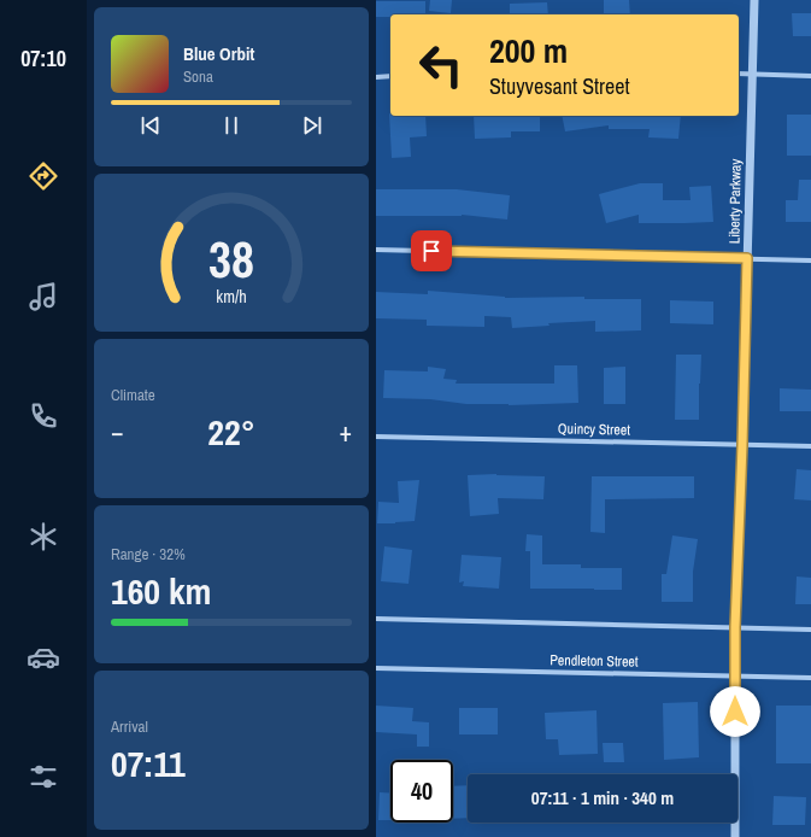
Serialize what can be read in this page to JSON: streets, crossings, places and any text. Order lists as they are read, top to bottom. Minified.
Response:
{"streets":{"street":["Liberty Parkway","Quincy Street","Pendleton Street"]},"crossings":[["Liberty Parkway","Quincy Street"],["Liberty Parkway","Pendleton Street"]],"page":{"tabs":"07:10","turn":["200 m","Stuyvesant Street"],"song":["Blue Orbit","Sona"],"tile":["Climate",["Range · 32%","160 km"],["Arrival","07:11"]],"heat":["−","22°","+"],"limit":"40","trip":"07:11 · 1 min · 340 m","gauge":["38","km/h"]}}
